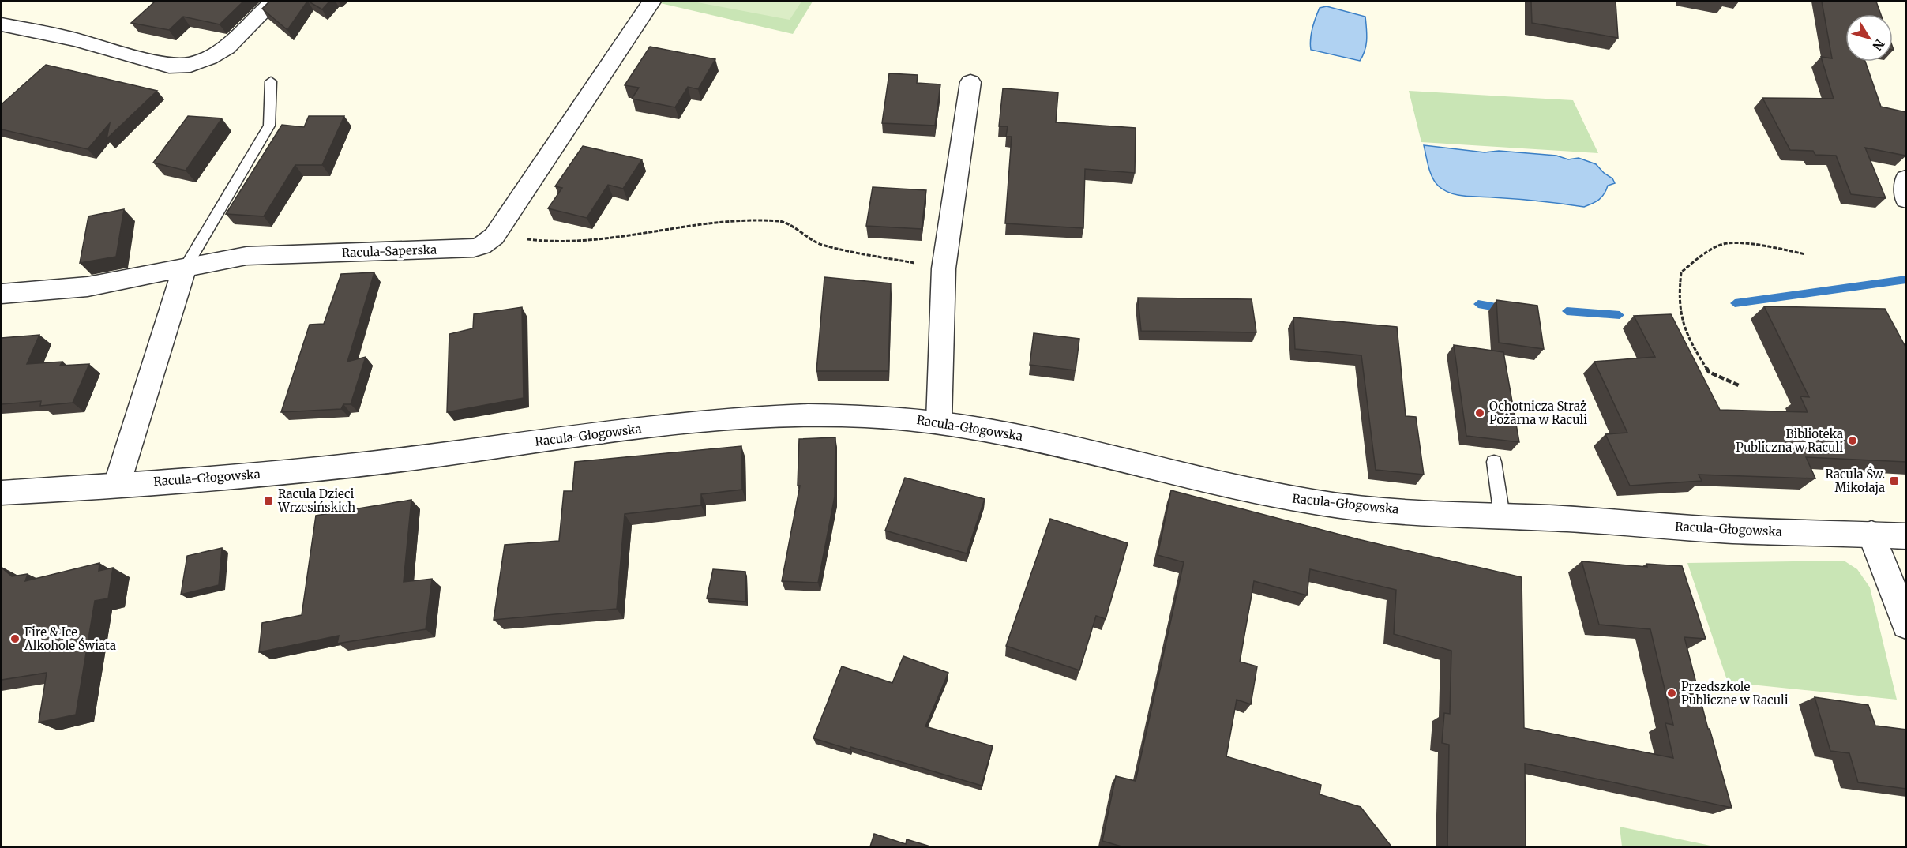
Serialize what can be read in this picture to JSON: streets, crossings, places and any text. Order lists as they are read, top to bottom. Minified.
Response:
{"streets":{"street":["Racula-Saperska","Racula-Głogowska"]},"places":{"other":["Ochotnicza Straż Pożarna w Raculi","Biblioteka Publiczna w Raculi","Fire & Ice Alkohole Świata","Przedszkole Publiczne w Raculi"],"transit":["Racula Św. Mikołaja","Racula Dzieci Wrzesińskich"]},"north":"bottom right"}
